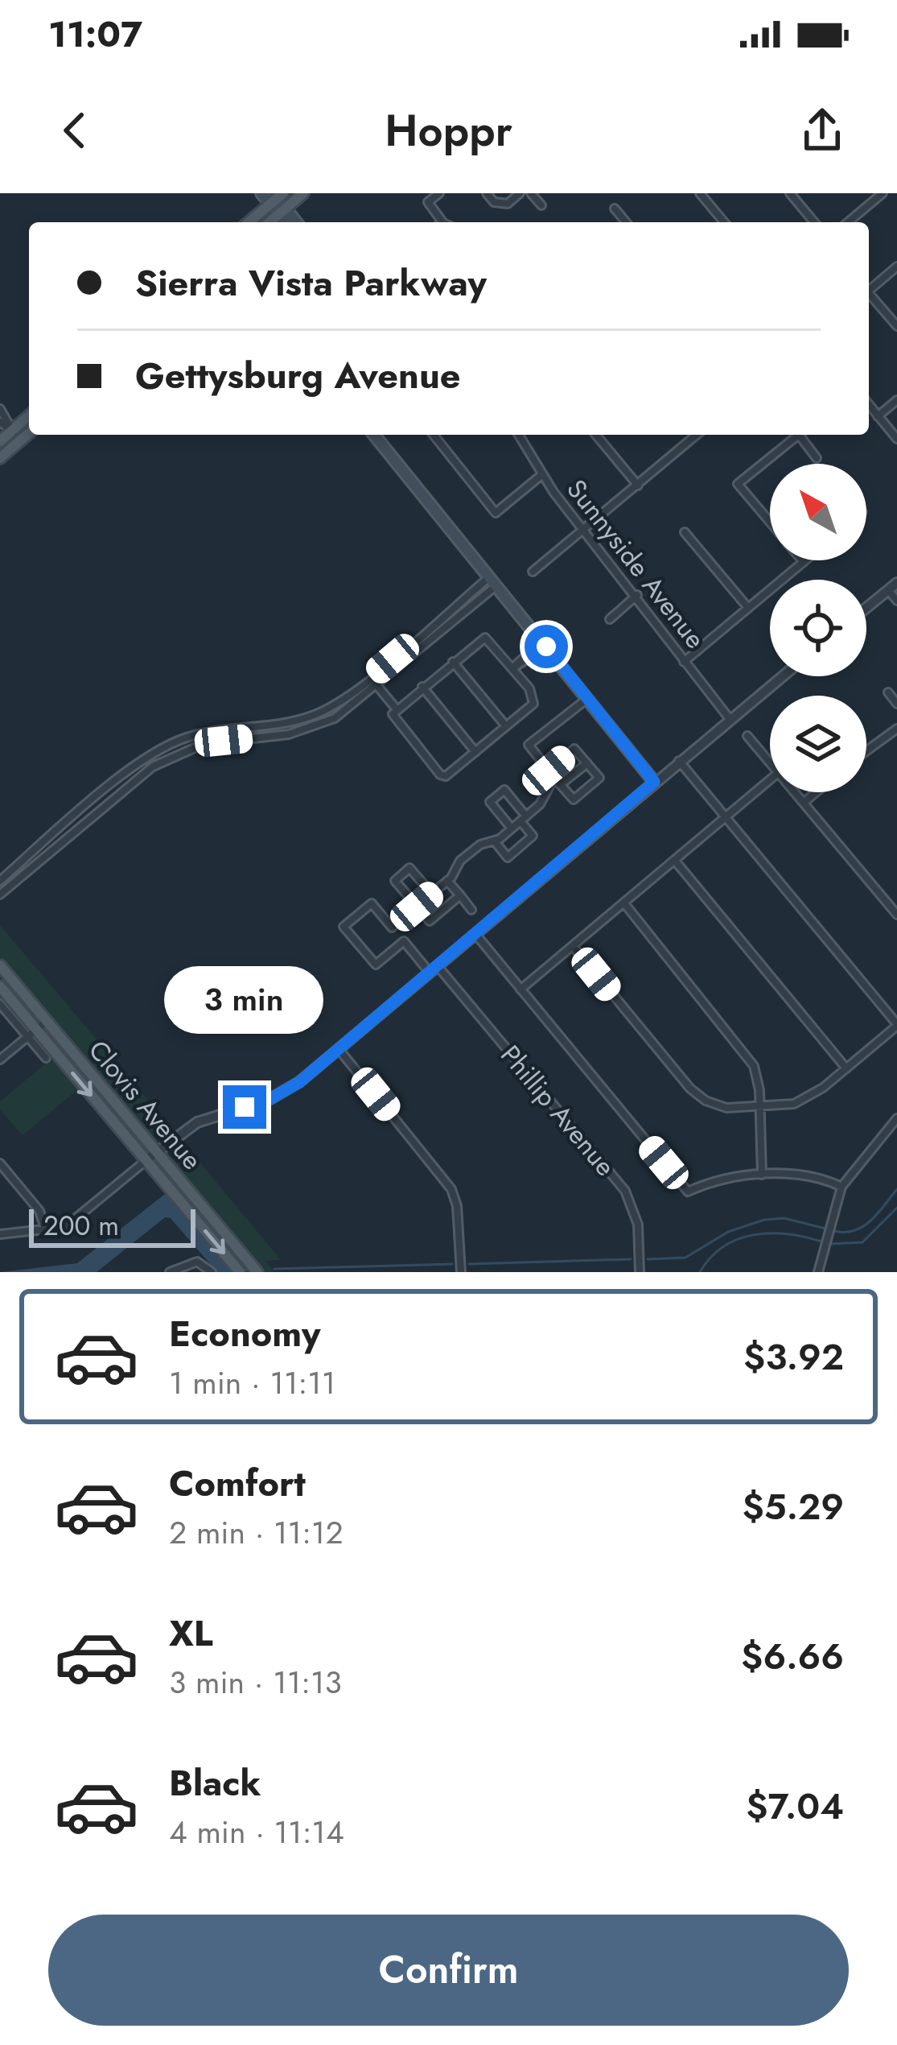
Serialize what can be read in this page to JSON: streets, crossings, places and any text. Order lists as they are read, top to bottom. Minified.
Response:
{"streets":{"main road":["Clovis Avenue"],"street":["Sunnyside Avenue","Phillip Avenue"]},"scale_bar":"200 m","north":"top left","page":{"status":"11:07","header":"Hoppr","banner":["Sierra Vista Parkway","Gettysburg Avenue"],"bubble":"3 min","scale":"200 m","list":[{"name":"Economy","note":"1 min · 11:11","value":"$3.92"},{"name":"Comfort","note":"2 min · 11:12","value":"$5.29"},{"name":"XL","note":"3 min · 11:13","value":"$6.66"},{"name":"Black","note":"4 min · 11:14","value":"$7.04"}],"buttons":"Confirm"}}
